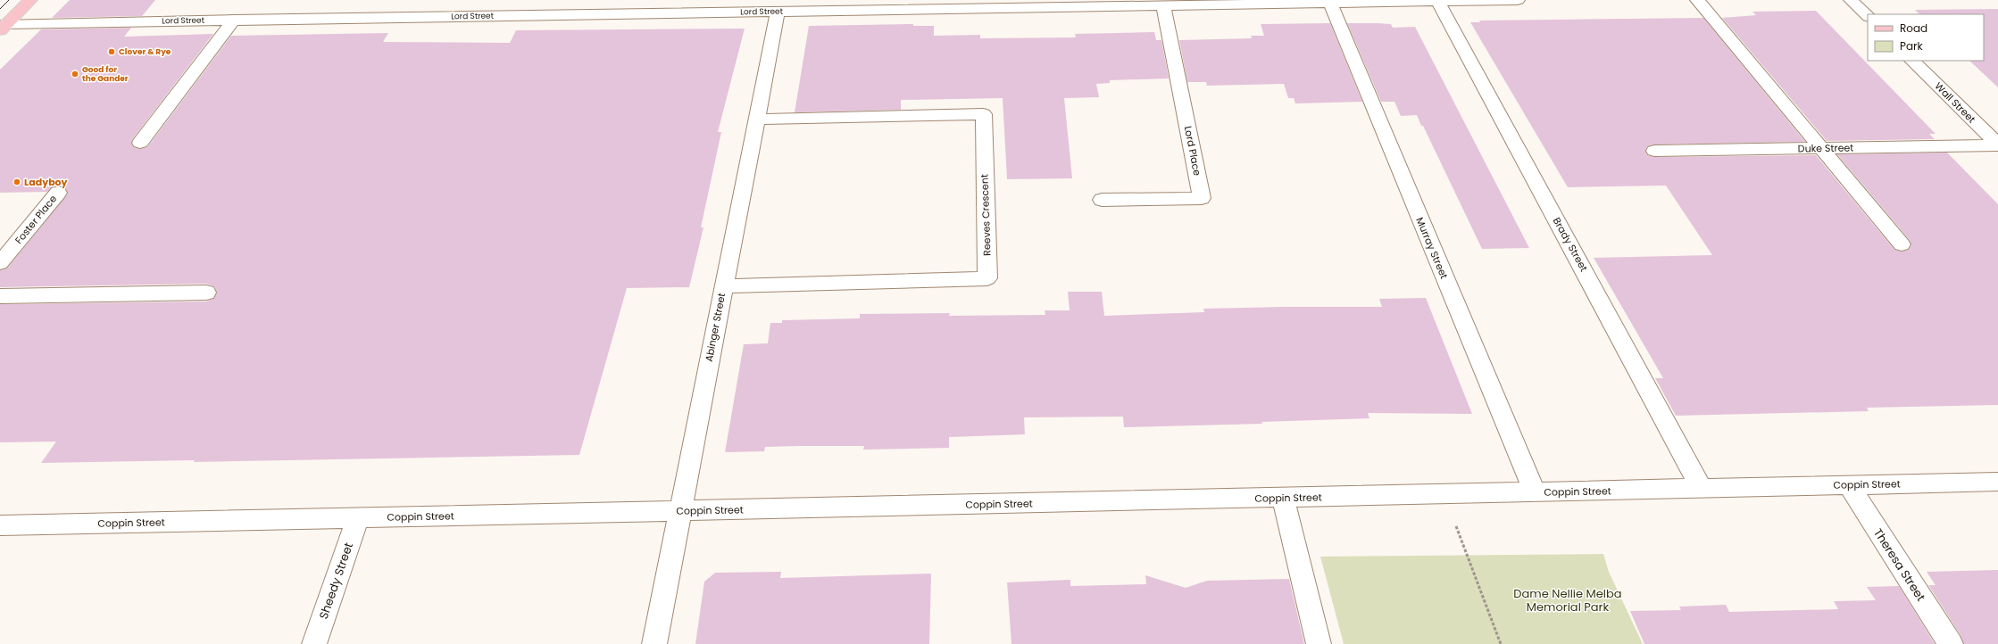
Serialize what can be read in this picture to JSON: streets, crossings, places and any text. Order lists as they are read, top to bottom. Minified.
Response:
{"streets":{"street":["Lord Street","Wall Street","Duke Street","Lord Place","Reeves Crescent","Foster Place","Brady Street","Murray Street","Abinger Street","Coppin Street","Theresa Street","Sheedy Street"]},"crossings":[["Lord Street","Lord Place"],["Lord Street","Brady Street"],["Lord Street","Murray Street"],["Lord Street","Abinger Street"],["Wall Street","Duke Street"],["Reeves Crescent","Abinger Street"],["Brady Street","Coppin Street"],["Murray Street","Coppin Street"],["Abinger Street","Coppin Street"],["Coppin Street","Theresa Street"],["Coppin Street","Sheedy Street"]],"parks":["Dame Nellie Melba Memorial Park"],"places":["Clover & Rye","Good for the Gander","Ladyboy"],"legend":["Road","Park"]}
